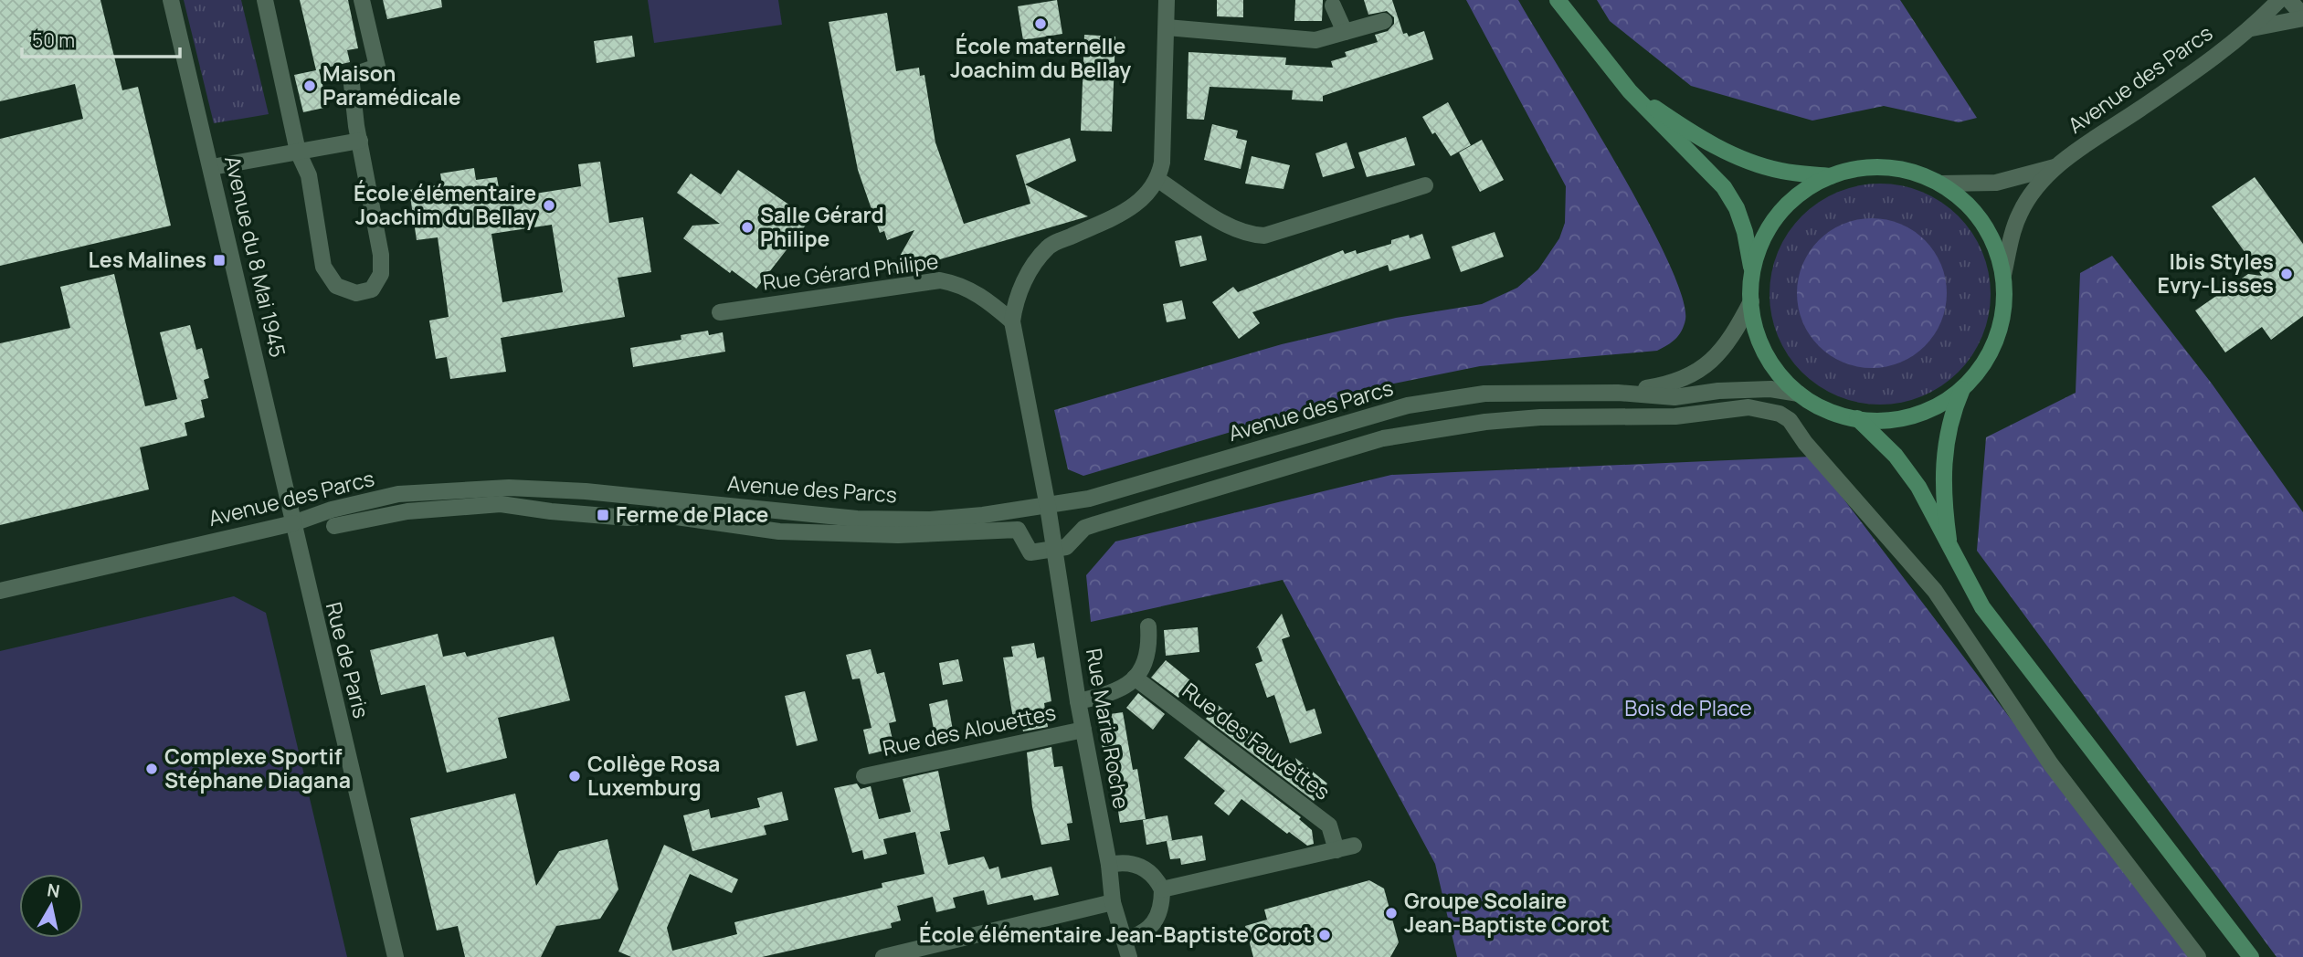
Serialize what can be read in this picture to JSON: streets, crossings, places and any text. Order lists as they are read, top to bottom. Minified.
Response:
{"streets":{"street":["Avenue des Parcs","Avenue du 8 Mai 1945","Rue Gérard Philipe","Rue de Paris","Rue Marie Roche","Rue des Alouettes","Rue des Fauvettes"]},"crossings":[["Avenue des Parcs","Avenue du 8 Mai 1945"],["Avenue des Parcs","Rue de Paris"],["Avenue des Parcs","Rue Marie Roche"],["Avenue du 8 Mai 1945","Rue de Paris"],["Rue Gérard Philipe","Rue Marie Roche"],["Rue Marie Roche","Rue des Alouettes"]],"parks":["Bois de Place"],"places":{"other":["École maternelle Joachim du Bellay","Maison Paramédicale","École élémentaire Joachim du Bellay","Salle Gérard Philipe","Ibis Styles Evry-Lisses","Complexe Sportif Stéphane Diagana","Collège Rosa Luxemburg","Groupe Scolaire Jean-Baptiste Corot","École élémentaire Jean-Baptiste Corot"],"transit":["Les Malines","Ferme de Place"]},"scale_bar":"50 m","north":"top"}
